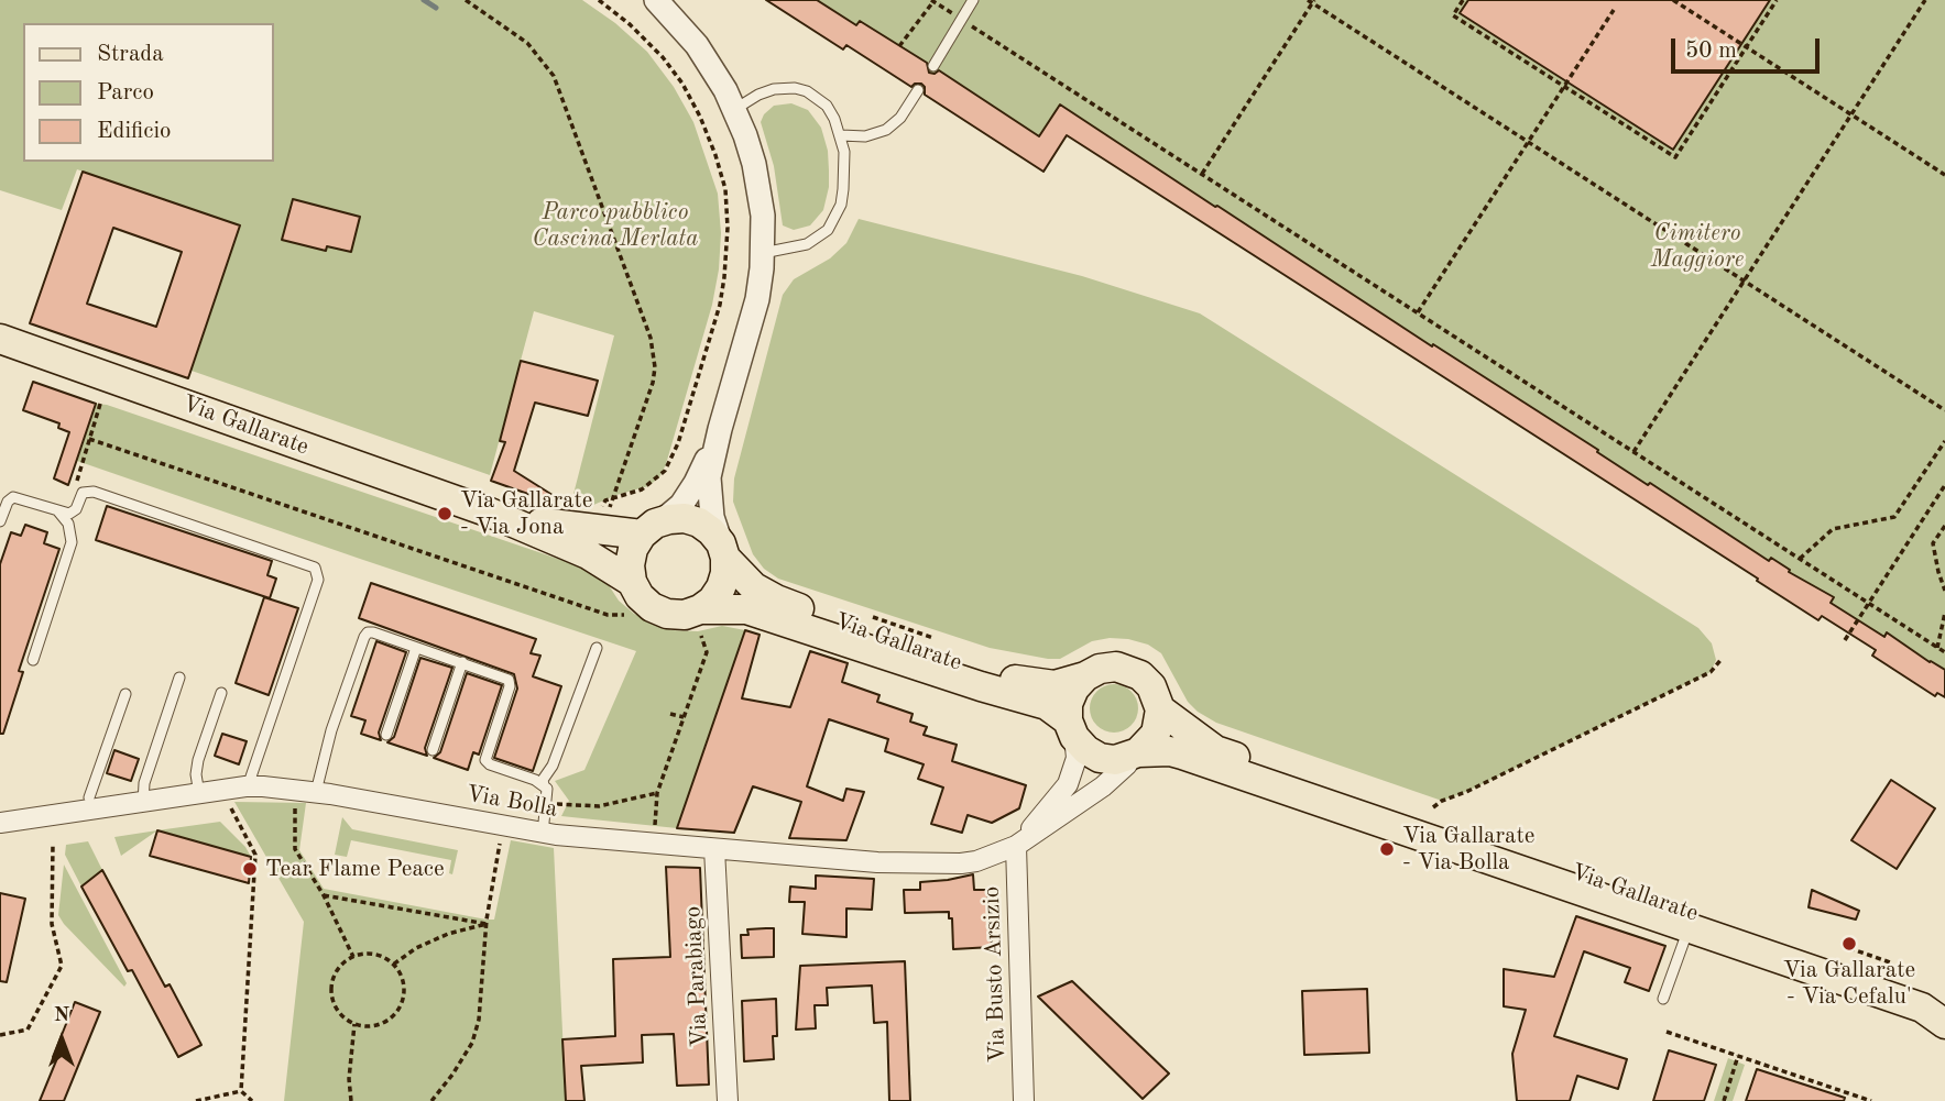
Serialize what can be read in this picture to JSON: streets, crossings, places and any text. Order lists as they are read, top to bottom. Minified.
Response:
{"streets":{"main road":["Via Gallarate"],"street":["Via Bolla","Via Busto Arsizio","Via Parabiago"]},"crossings":[["Via Gallarate","Via Bolla"],["Via Bolla","Via Busto Arsizio"],["Via Bolla","Via Parabiago"]],"parks":["Parco pubblico Cascina Merlata","Cimitero Maggiore"],"places":["Via Gallarate - Via Jona","Via Gallarate - Via Bolla","Tear Flame Peace","Via Gallarate - Via Cefalu'"],"legend":["Strada","Parco","Edificio"],"scale_bar":"50 m","north":"top"}
